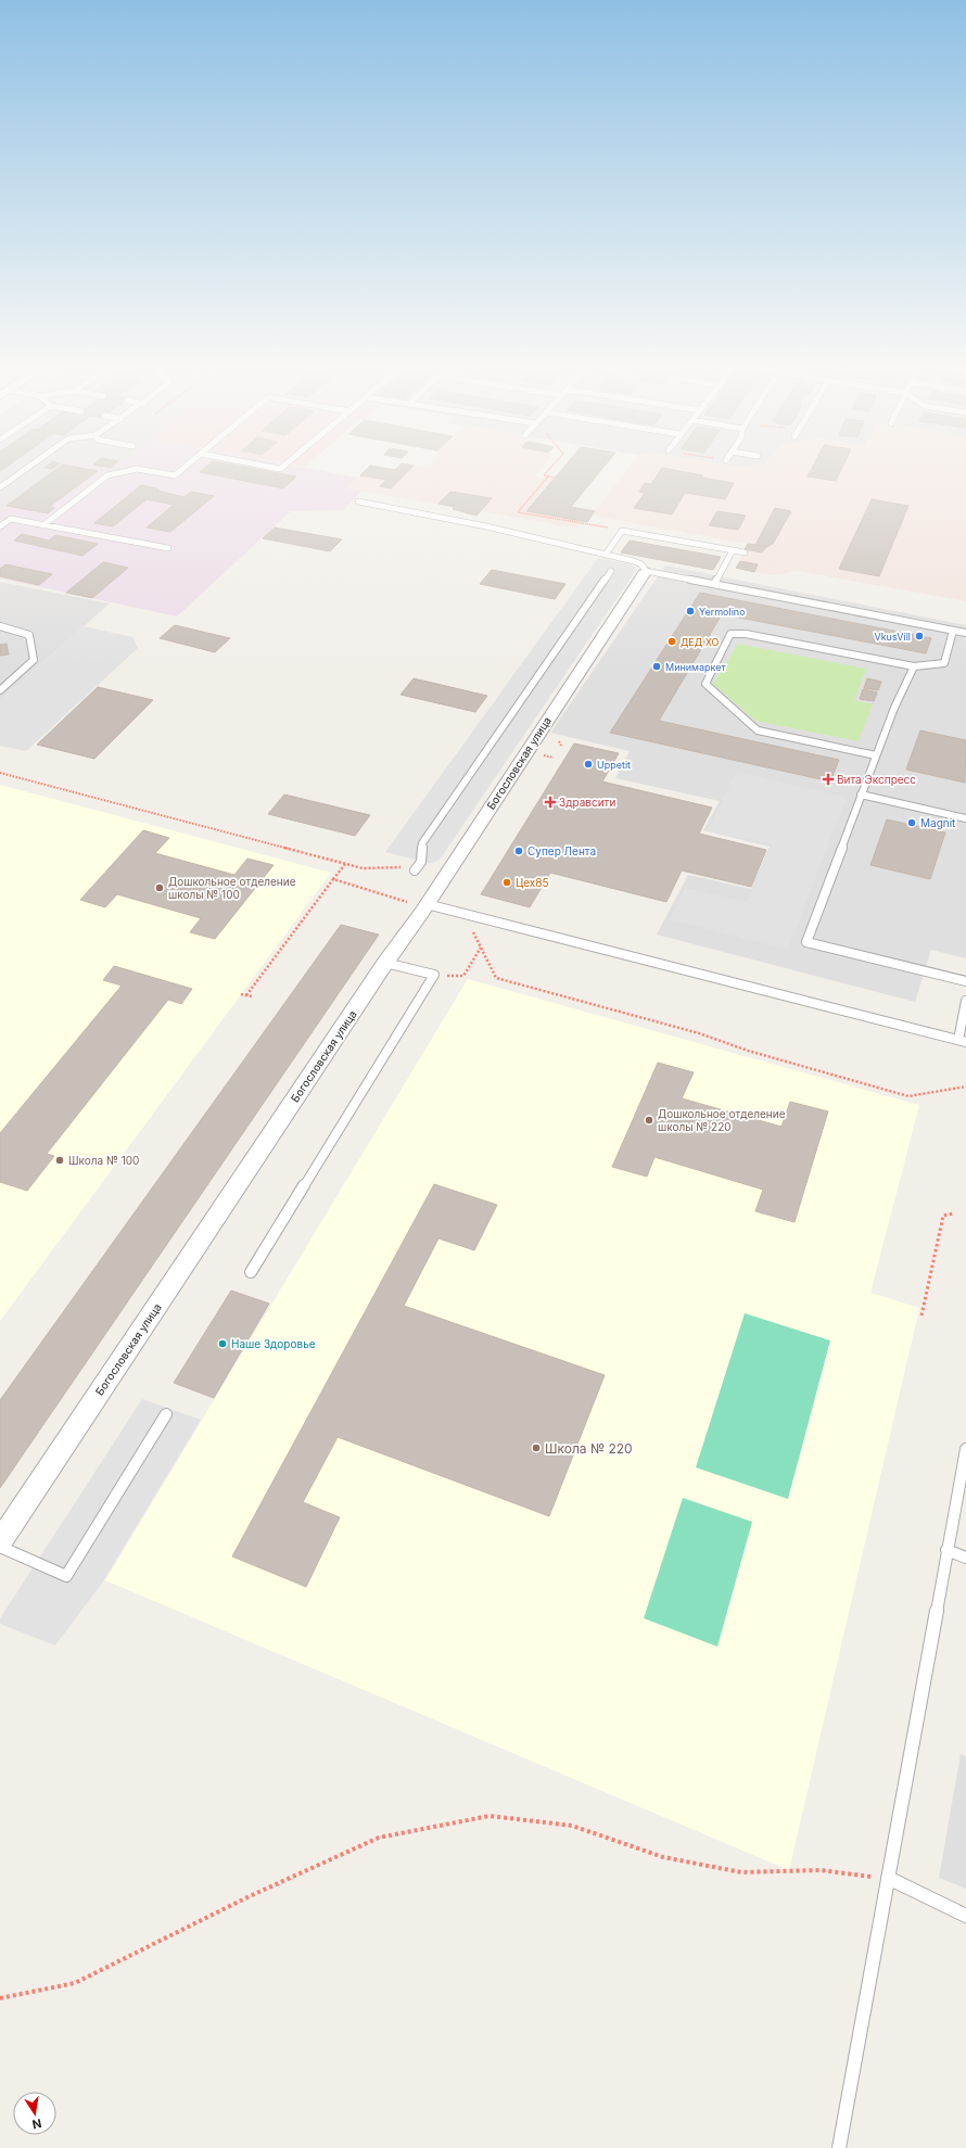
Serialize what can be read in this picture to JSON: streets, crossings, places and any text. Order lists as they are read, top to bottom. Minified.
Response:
{"streets":{"street":["Богословская улица"]},"places":{"other":["Yermolino","VkusVill","ДЕД ХО","Минимаркет","Uppetit","Magnit","Супер Лента","Цех85","Дошкольное отделение школы № 100","Дошкольное отделение школы № 220","Школа № 100","Наше Здоровье","Школа № 220"],"health":["Вита Экспресс","Здравсити"]},"north":"bottom"}
